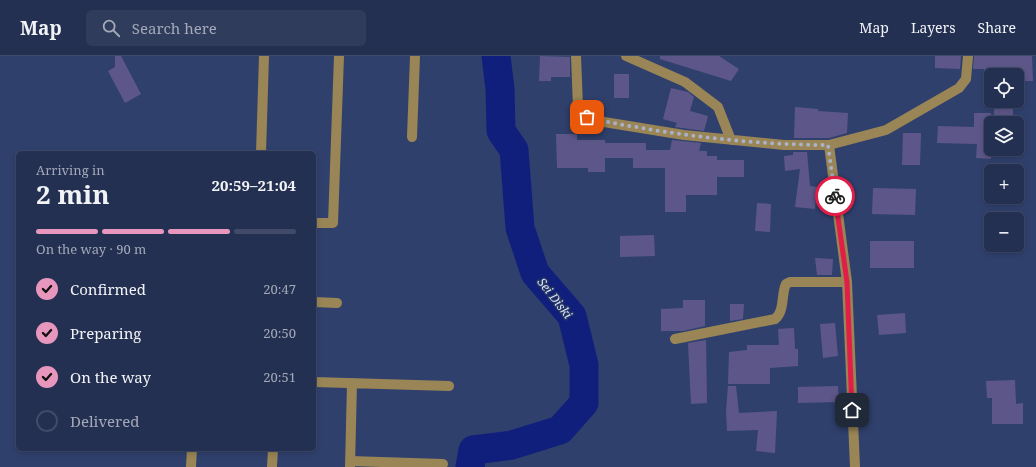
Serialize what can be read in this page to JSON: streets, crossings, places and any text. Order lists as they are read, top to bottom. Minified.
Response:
{"water":["Sei Diski"],"page":{"header":"Map","search":"Search here","nav":["Map","Layers","Share"],"map_buttons":["+","−"],"heading":["2 min","Arriving in","20:59–21:04"],"bar":"On the way · 90 m","list":[["Confirmed","20:47"],["Preparing","20:50"],["On the way","20:51"],"Delivered"]}}
